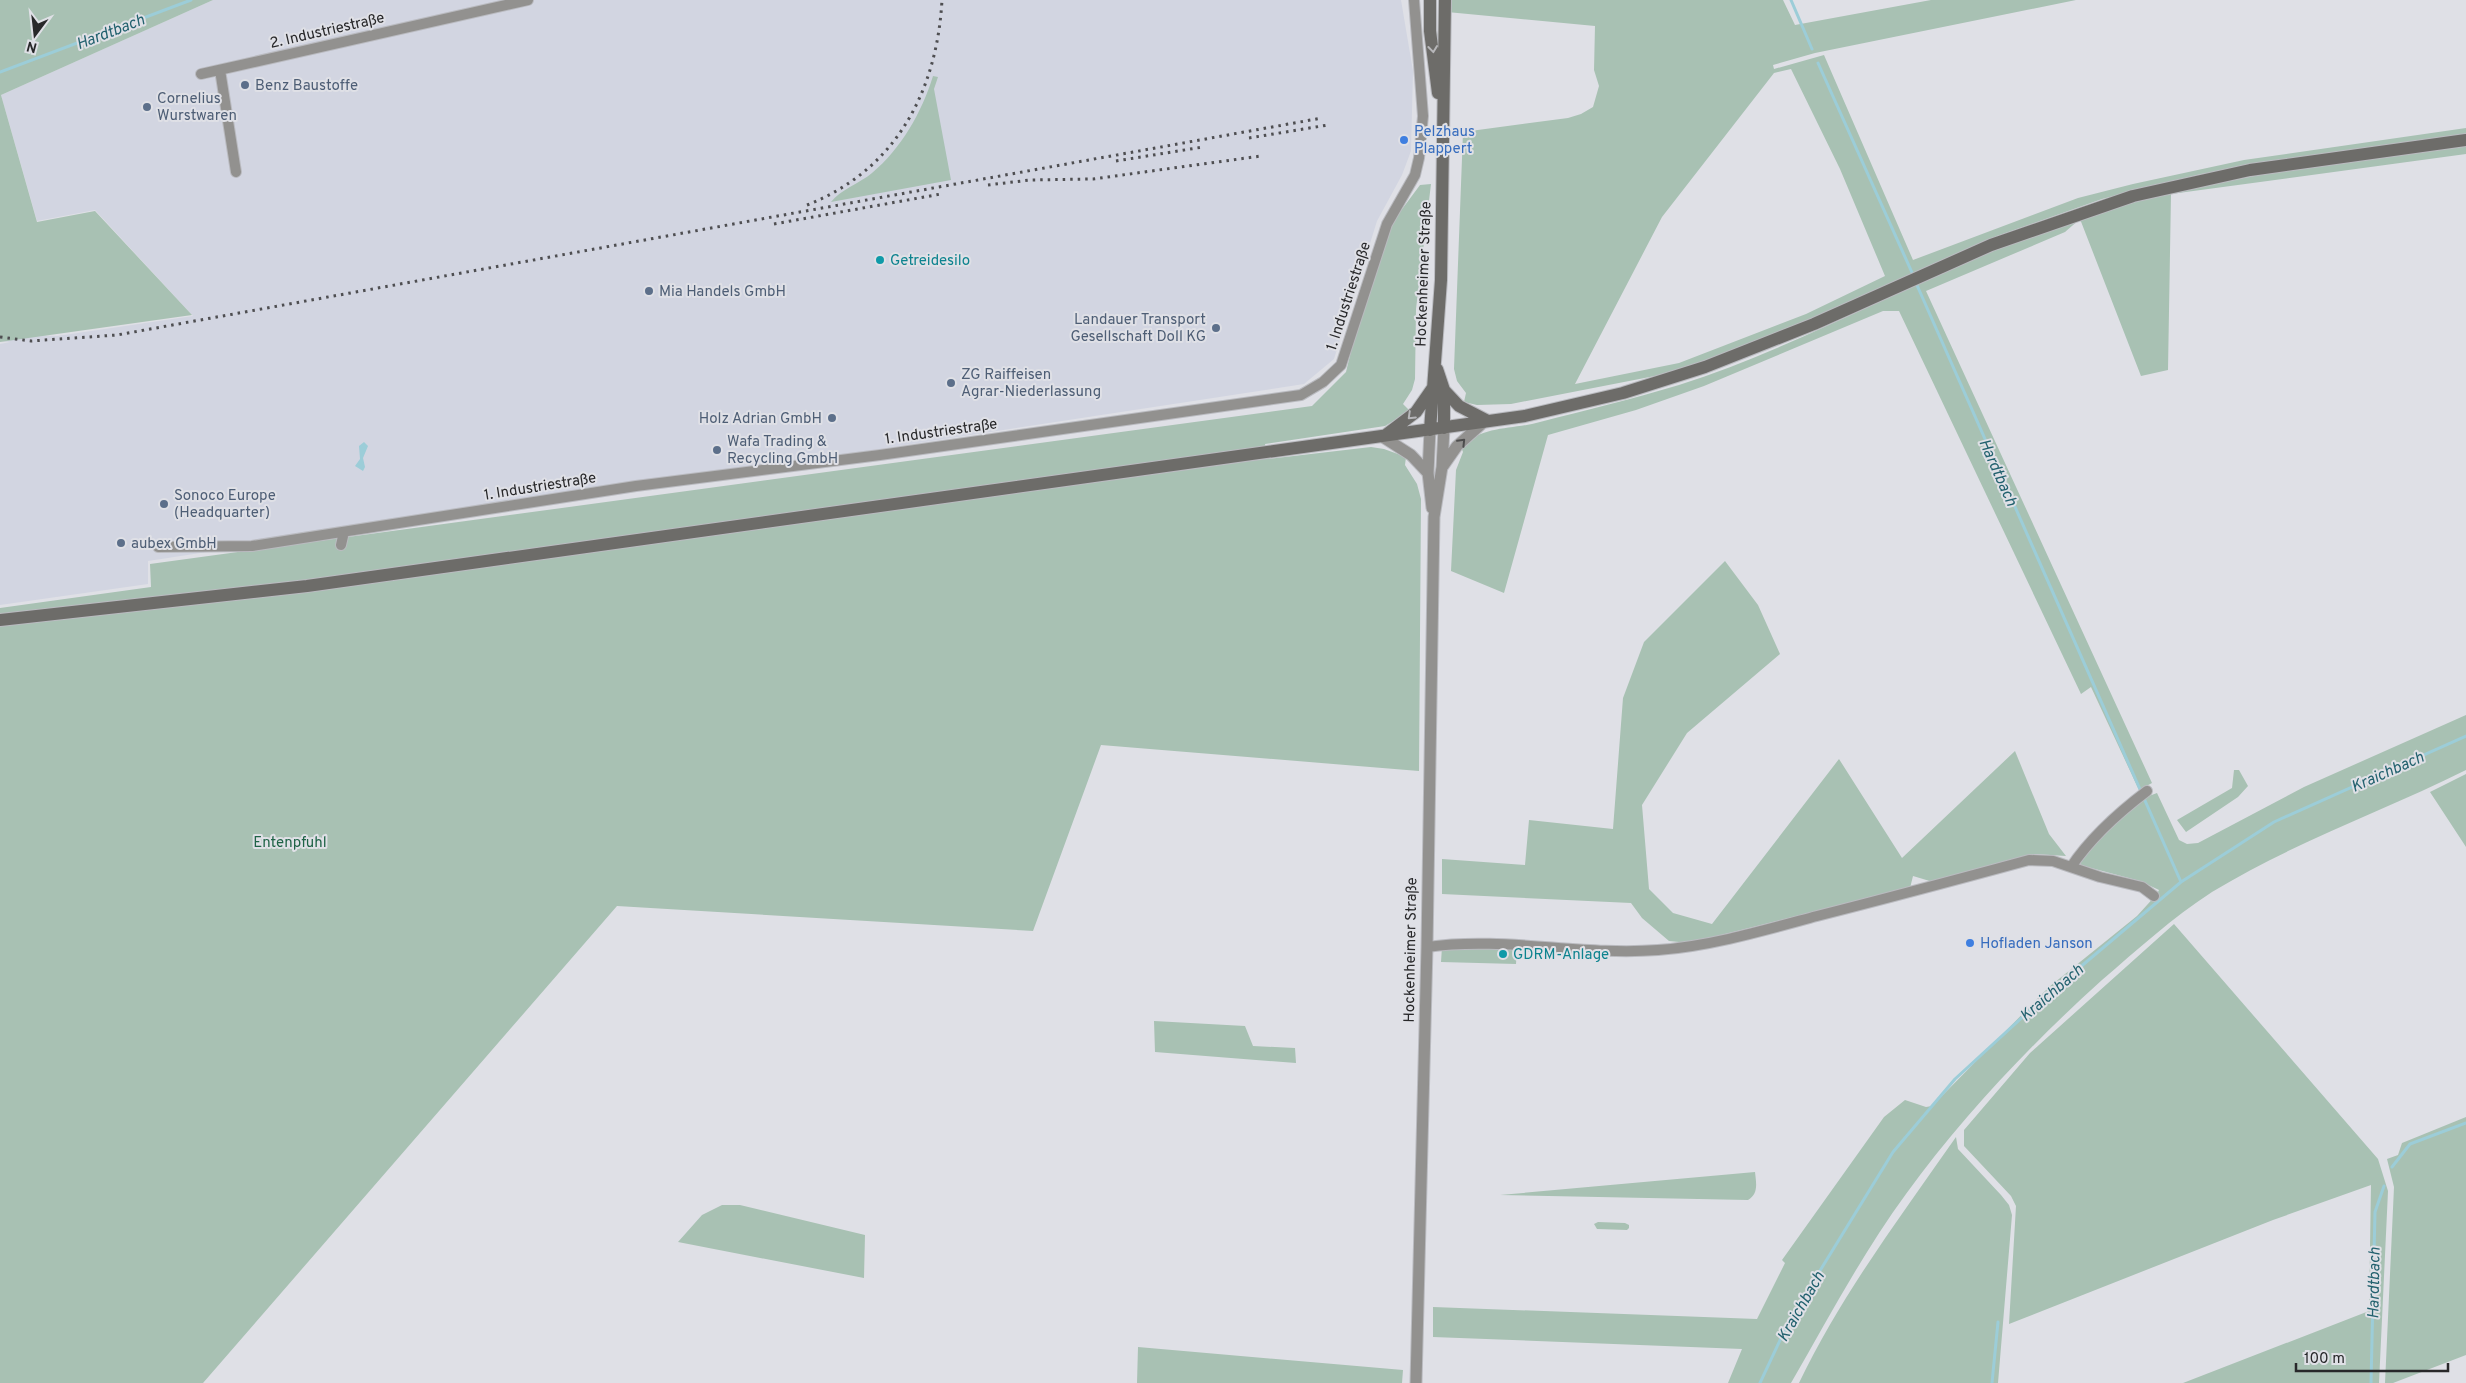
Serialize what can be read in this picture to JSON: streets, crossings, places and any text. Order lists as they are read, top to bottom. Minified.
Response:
{"streets":{"main road":["Hockenheimer Straße"],"street":["2. Industriestraße","1. Industriestraße"]},"water":["Hardtbach","Kraichbach"],"parks":["Entenpfuhl"],"places":["Benz Baustoffe","Cornelius Wurstwaren","Pelzhaus Plappert","Getreidesilo","Mia Handels GmbH","Landauer Transport Gesellschaft Doll KG","ZG Raiffeisen Agrar-Niederlassung","Holz Adrian GmbH","Wafa Trading & Recycling GmbH","Sonoco Europe (Headquarter)","aubex GmbH","Hofladen Janson","GDRM-Anlage"],"scale_bar":"100 m","north":"bottom"}
